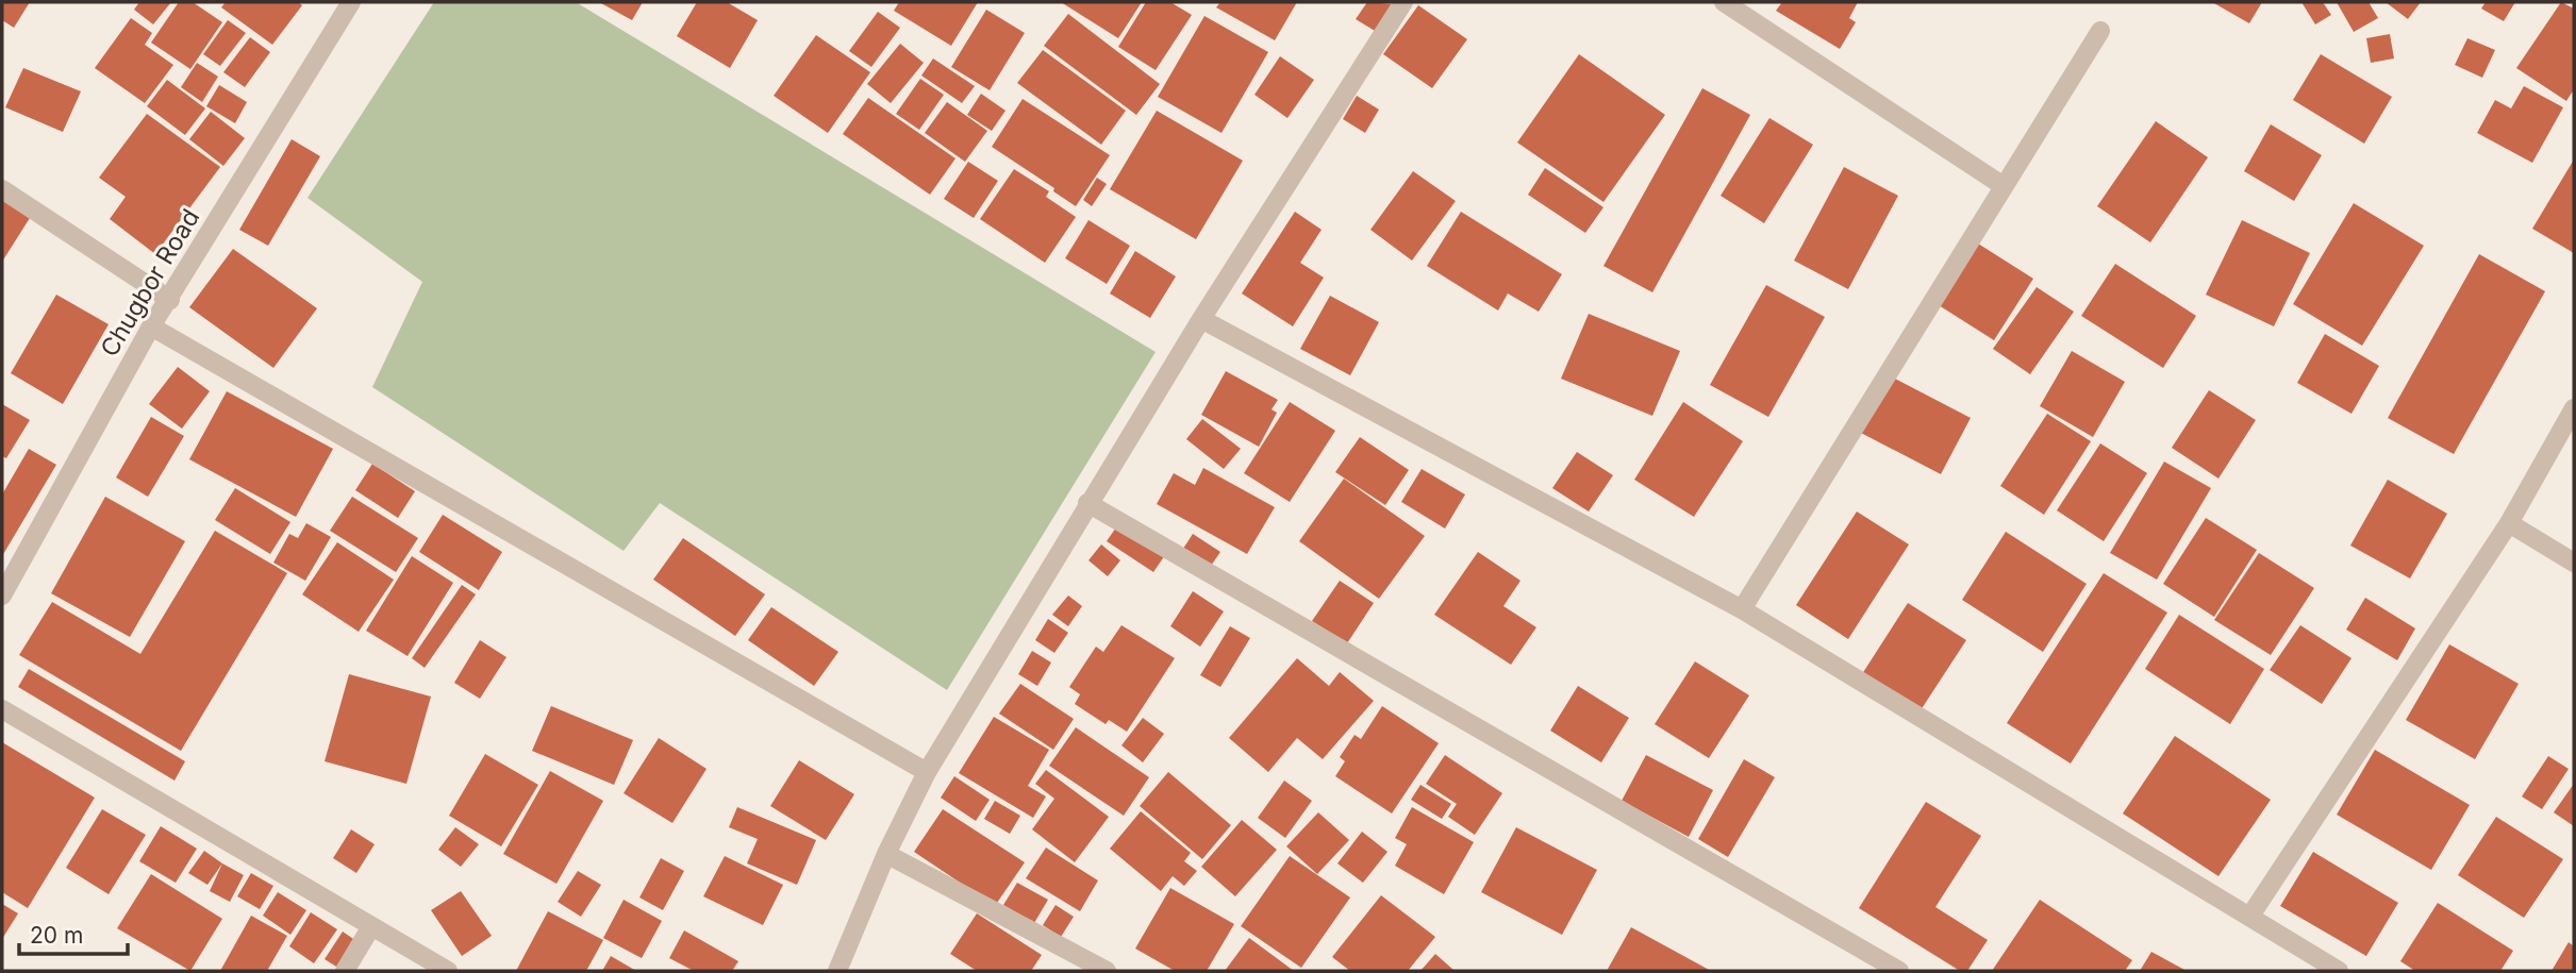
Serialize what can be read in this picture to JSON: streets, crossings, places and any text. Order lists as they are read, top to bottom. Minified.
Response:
{"streets":{"street":["Chugbor Road"]},"scale_bar":"20 m"}
